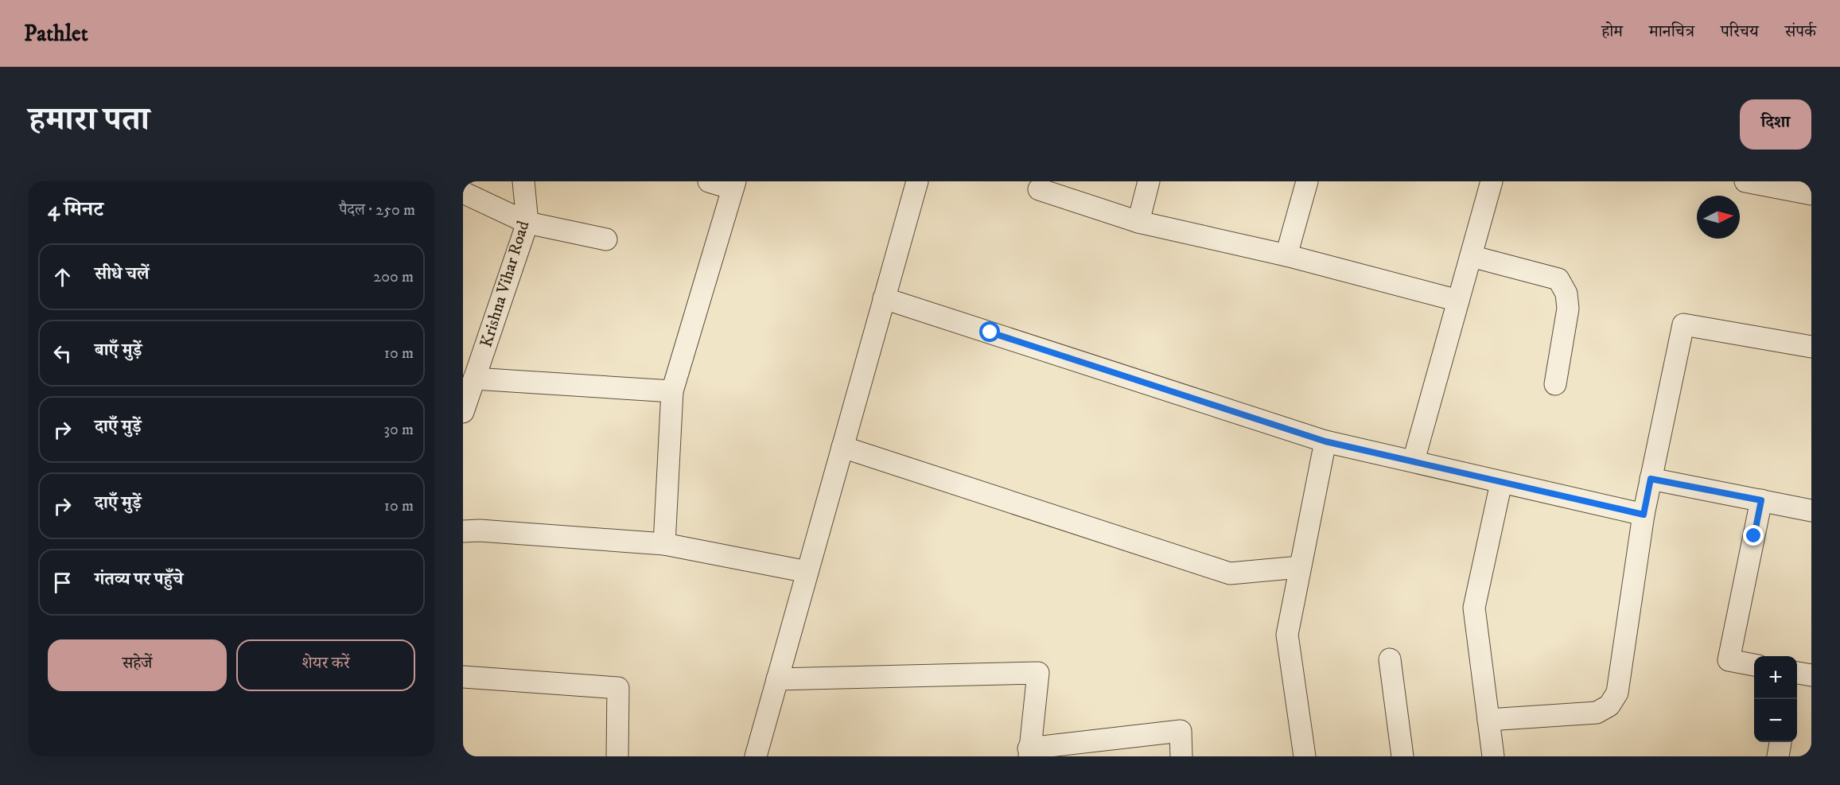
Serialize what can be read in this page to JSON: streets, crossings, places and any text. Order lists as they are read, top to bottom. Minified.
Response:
{"streets":{"street":["Krishna Vihar Road"]},"north":"right","page":{"header":"Pathlet","nav":["होम","मानचित्र","परिचय","संपर्क"],"title":"हमारा पता","buttons":["दिशा",["सहेजें","शेयर करें"]],"heading":["4 मिनट","पैदल · 250 m"],"list":[["सीधे चलें","200 m"],["बाएँ मुड़ें","10 m"],["दाएँ मुड़ें","30 m"],["दाएँ मुड़ें","10 m"],"गंतव्य पर पहुँचे"],"map_buttons":["+","−"]}}
